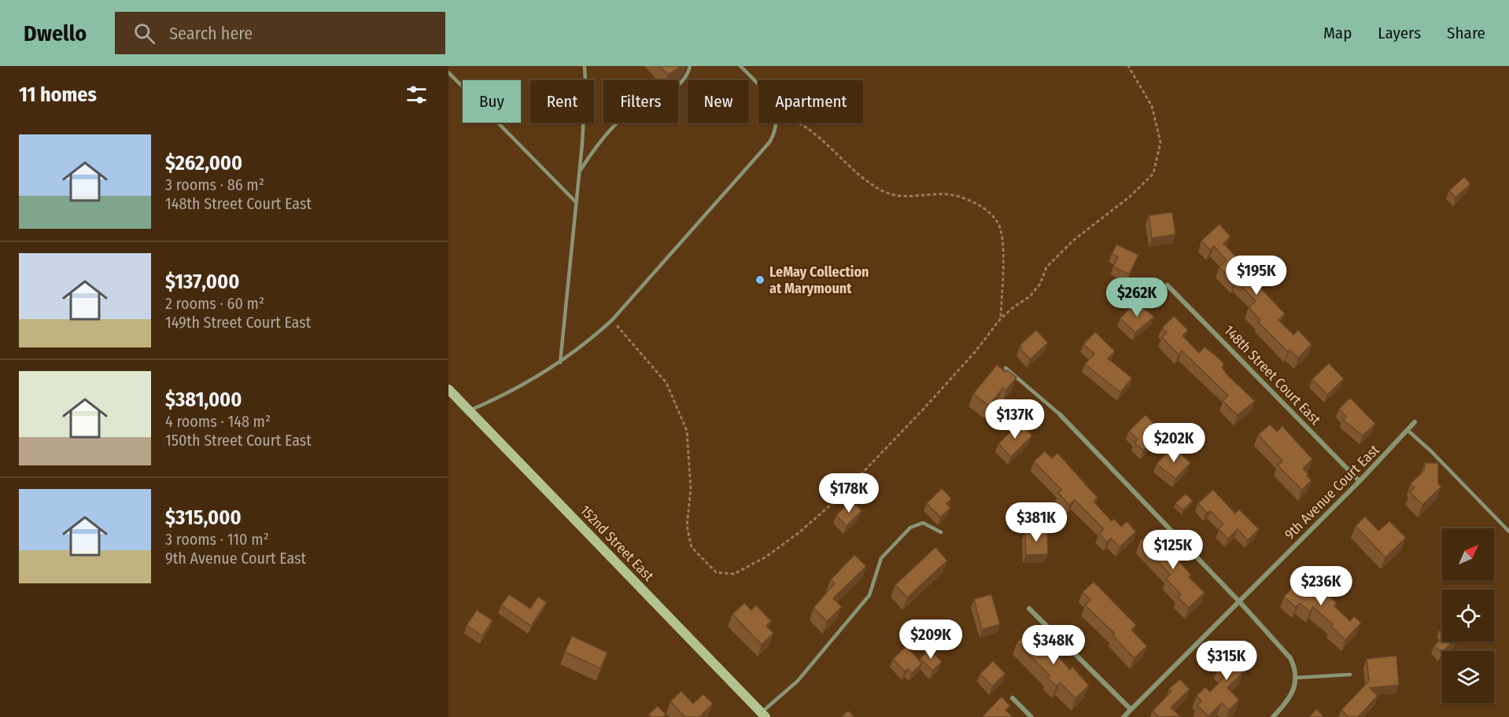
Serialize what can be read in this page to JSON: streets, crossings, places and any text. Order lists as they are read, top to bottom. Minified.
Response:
{"streets":{"main road":["152nd Street East"],"street":["148th Street Court East","9th Avenue Court East"]},"crossings":[["148th Street Court East","9th Avenue Court East"]],"places":["LeMay Collection at Marymount"],"north":"top right","page":{"header":"Dwello","search":"Search here","nav":["Map","Layers","Share"],"heading":"11 homes","chip":["Buy","Rent","Filters","New","Apartment"],"list":[{"name":"$262,000","note":"3 rooms · 86 m² · 148th Street Court East"},{"name":"$137,000","note":"2 rooms · 60 m² · 149th Street Court East"},{"name":"$381,000","note":"4 rooms · 148 m² · 150th Street Court East"},{"name":"$315,000","note":"3 rooms · 110 m² · 9th Avenue Court East"}],"price":["$195K","$262K","$137K","$202K","$178K","$381K","$125K","$236K","$209K","$348K","$315K"]}}
